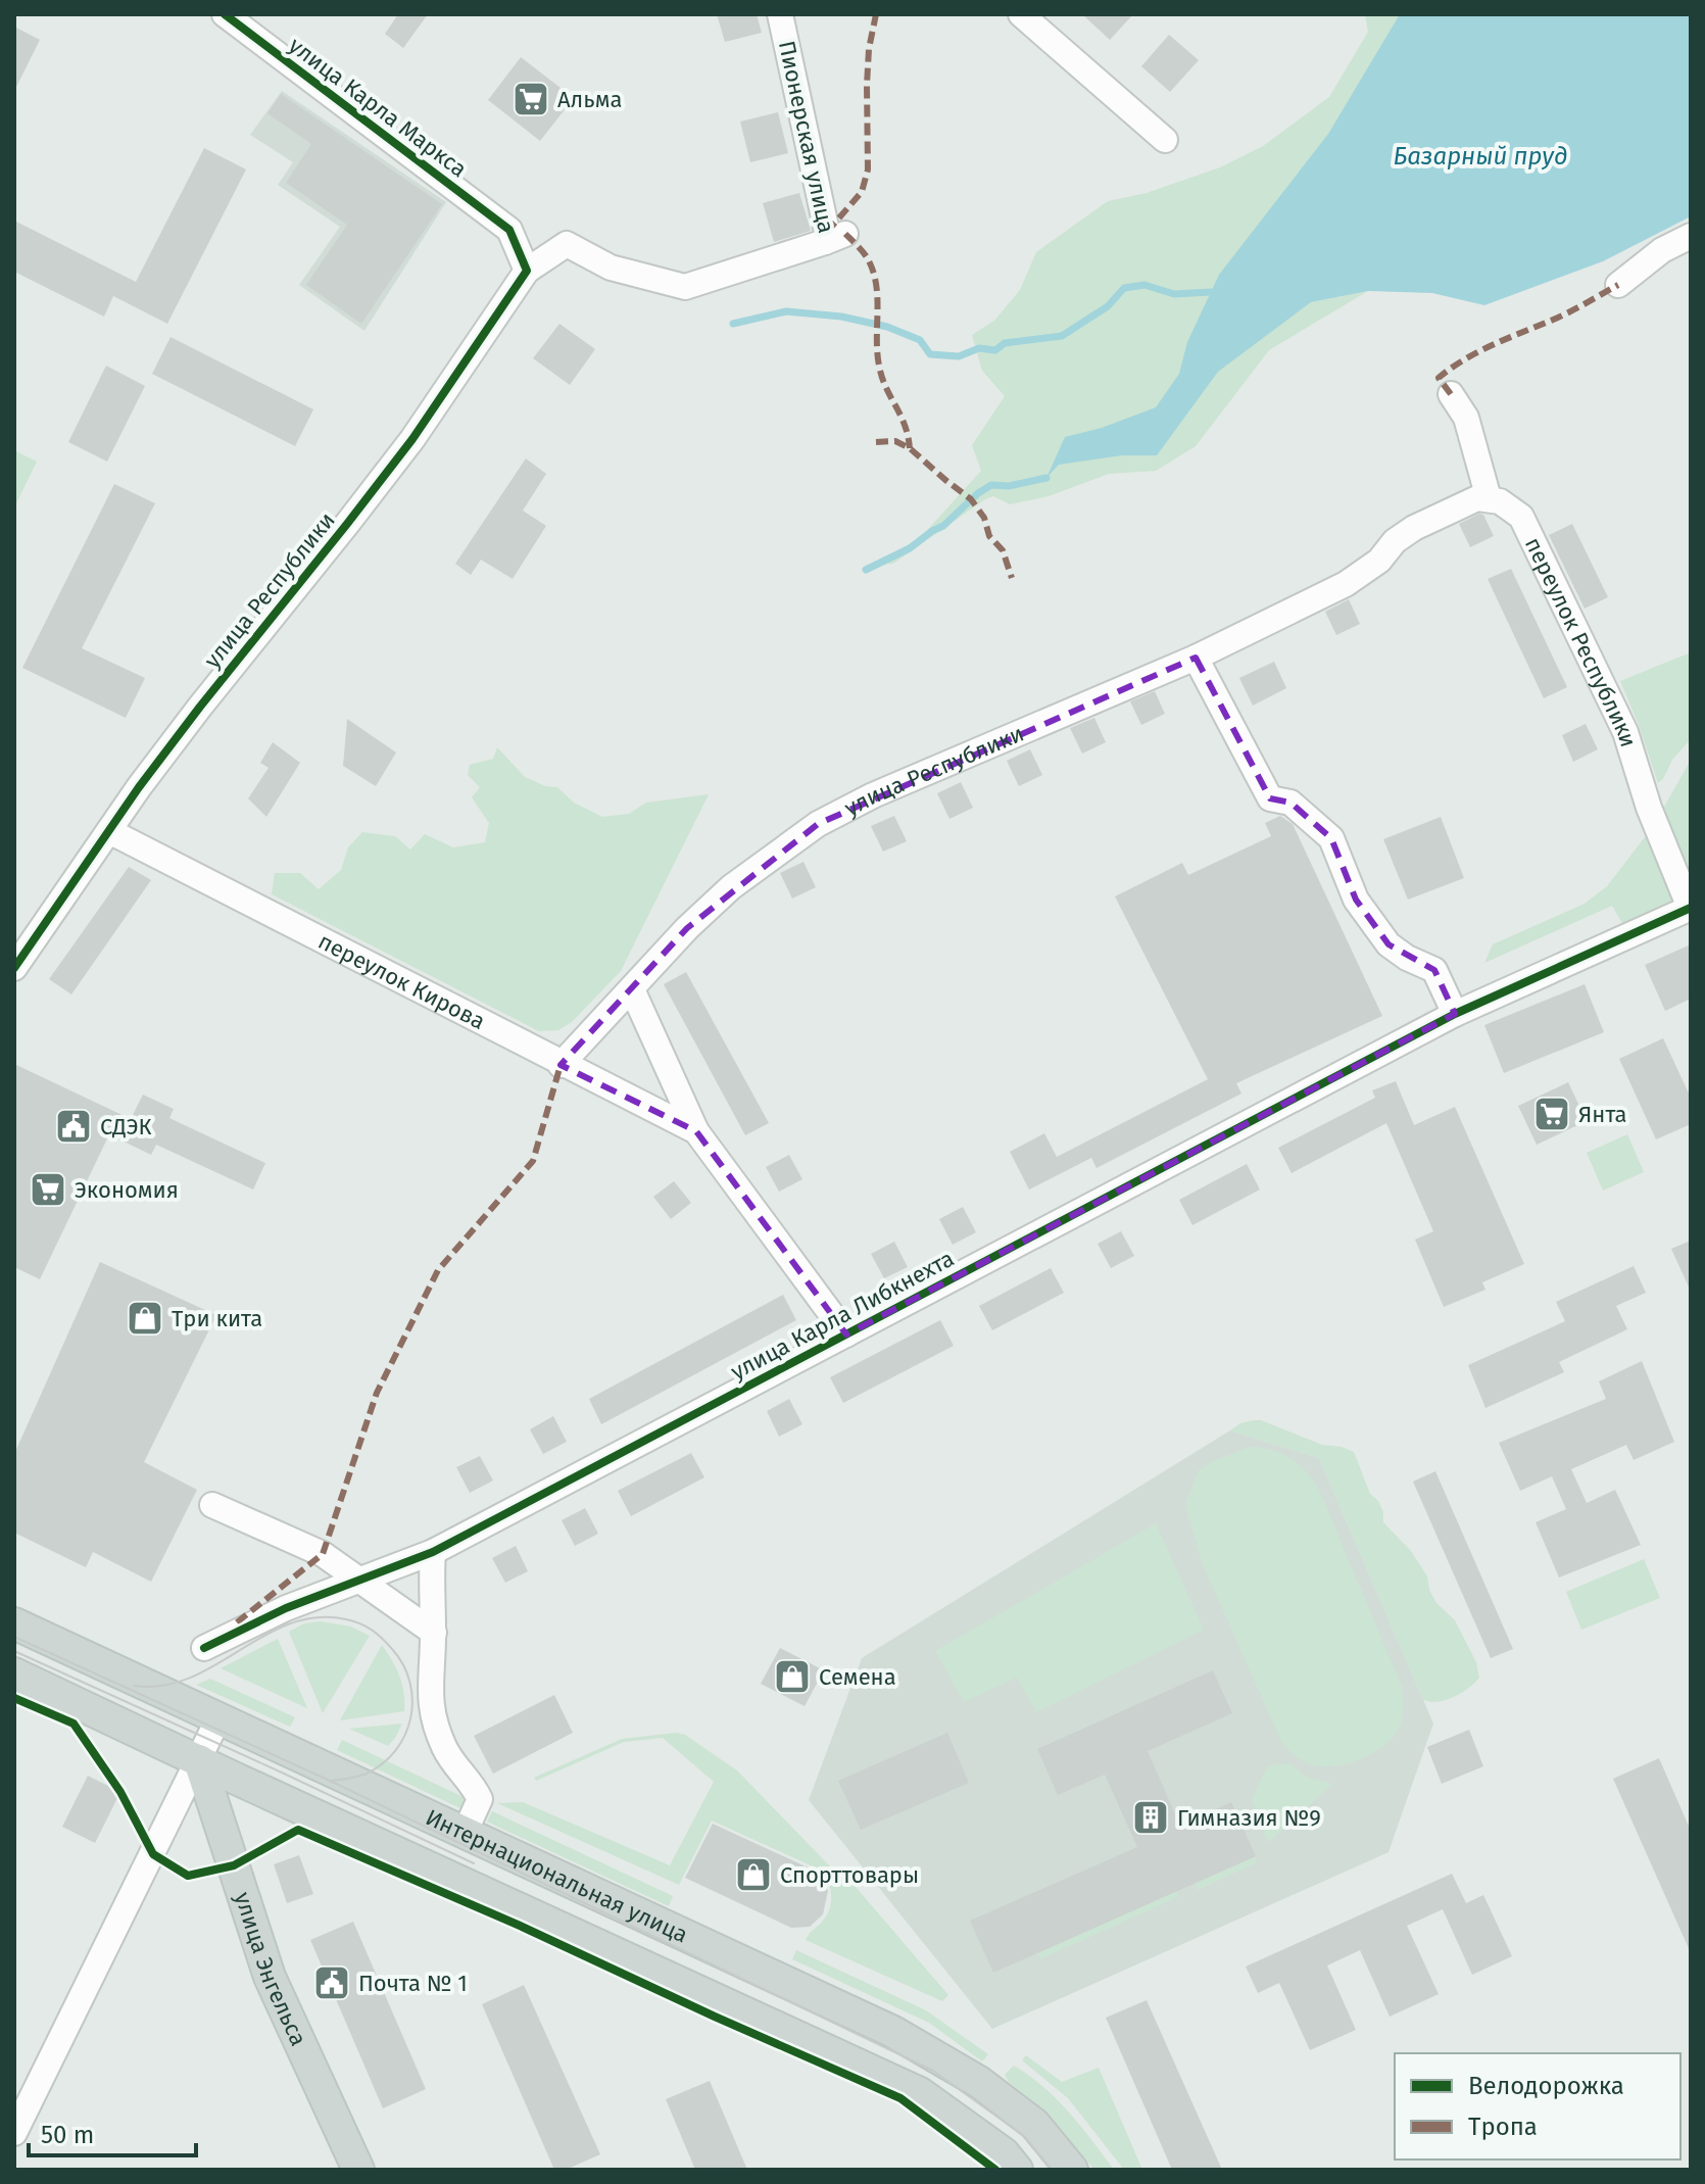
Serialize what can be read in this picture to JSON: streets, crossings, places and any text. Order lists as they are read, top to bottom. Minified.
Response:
{"streets":{"main road":["Интернациональная улица","улица Энгельса"],"street":["улица Карла Маркса","Пионерская улица","улица Республики","переулок Республики","переулок Кирова","улица Карла Либкнехта"]},"crossings":[["улица Карла Маркса","Пионерская улица"],["улица Карла Маркса","улица Республики"],["Пионерская улица","улица Республики"],["улица Республики","переулок Республики"],["улица Республики","переулок Кирова"],["переулок Республики","улица Карла Либкнехта"],["переулок Кирова","улица Карла Либкнехта"],["Интернациональная улица","улица Энгельса"]],"water":["Базарный пруд"],"places":{"supermarket":["Альма","Янта","Экономия"],"public building":["СДЭК","Почта № 1"],"shop":["Три кита","Семена","Спорттовары"],"building":["Гимназия №9"]},"legend":["Велодорожка","Тропа"],"scale_bar":"50 m"}
